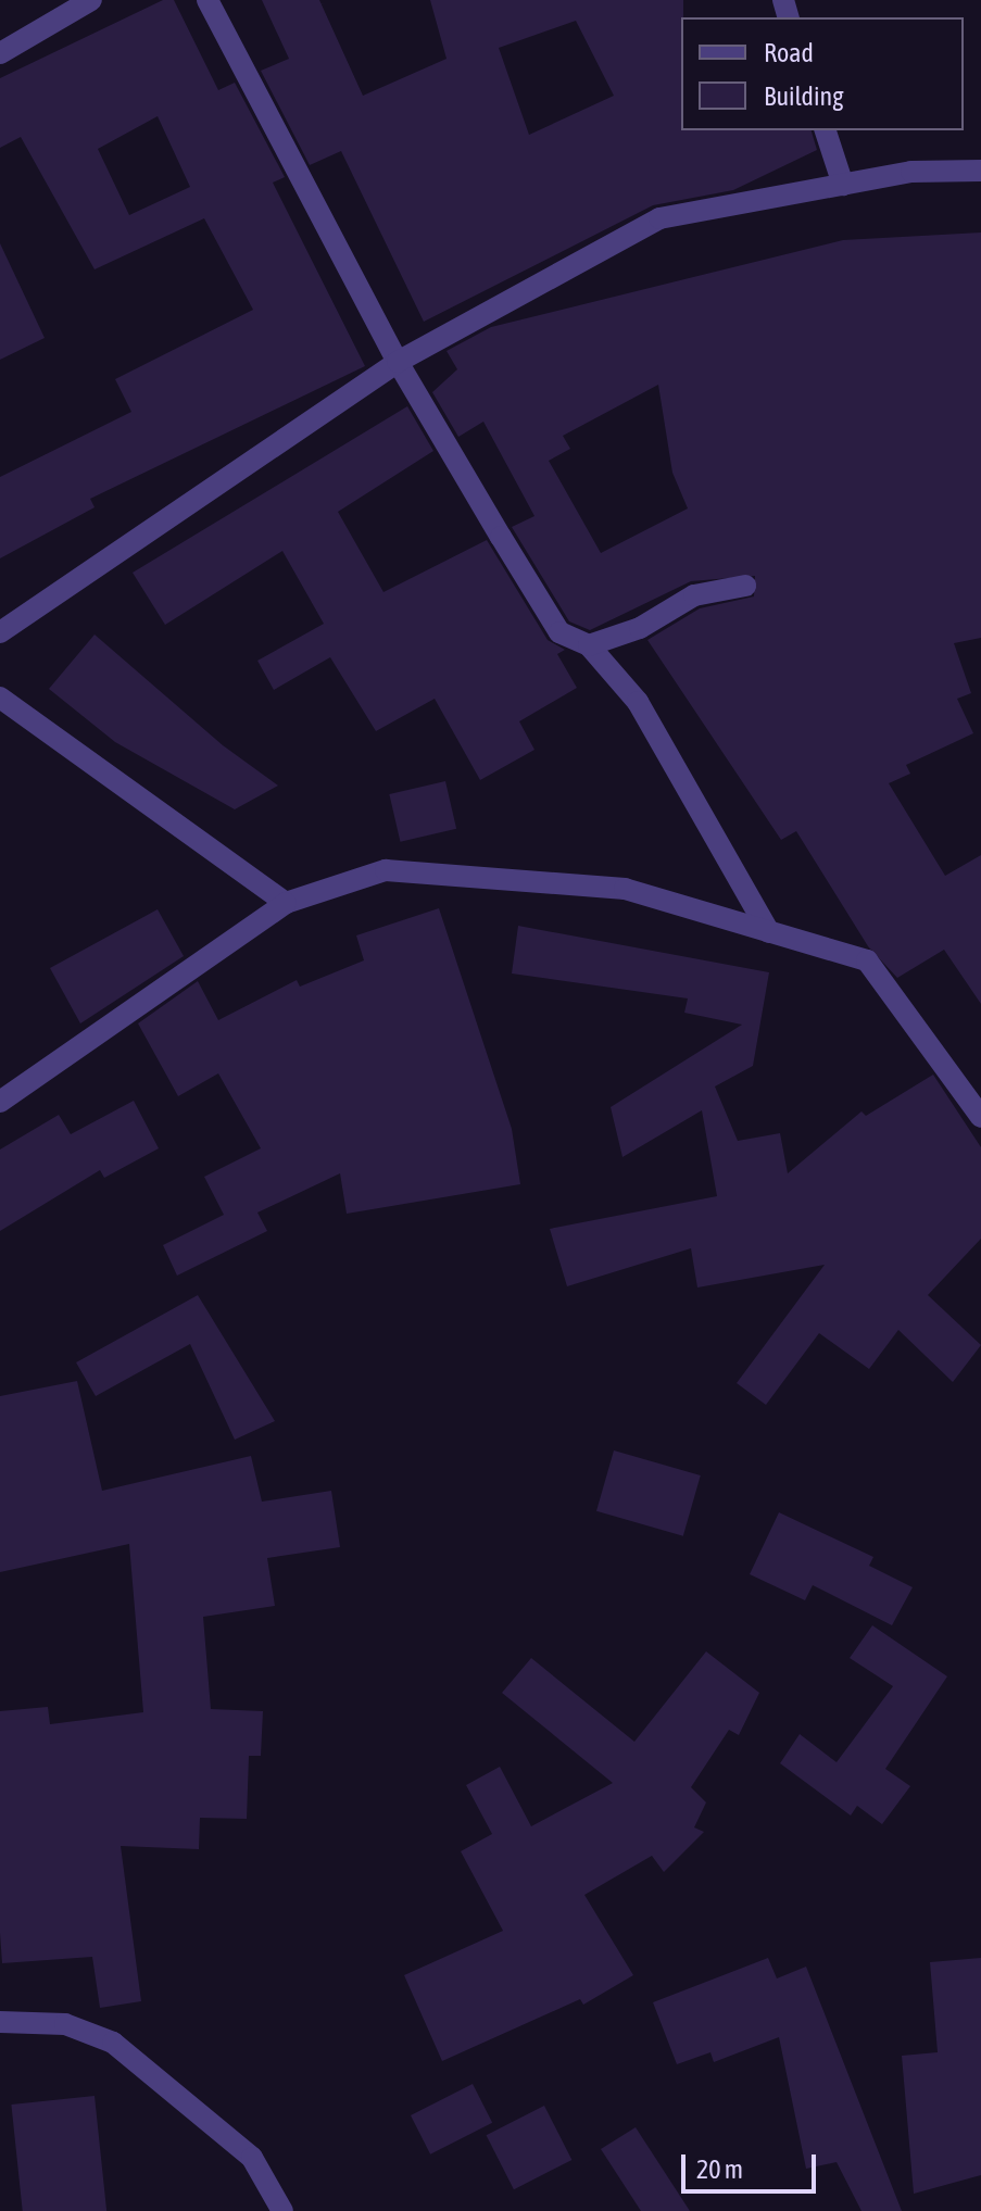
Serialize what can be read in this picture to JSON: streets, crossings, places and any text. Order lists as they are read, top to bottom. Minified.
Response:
{"legend":["Road","Building"],"scale_bar":"20 m"}
